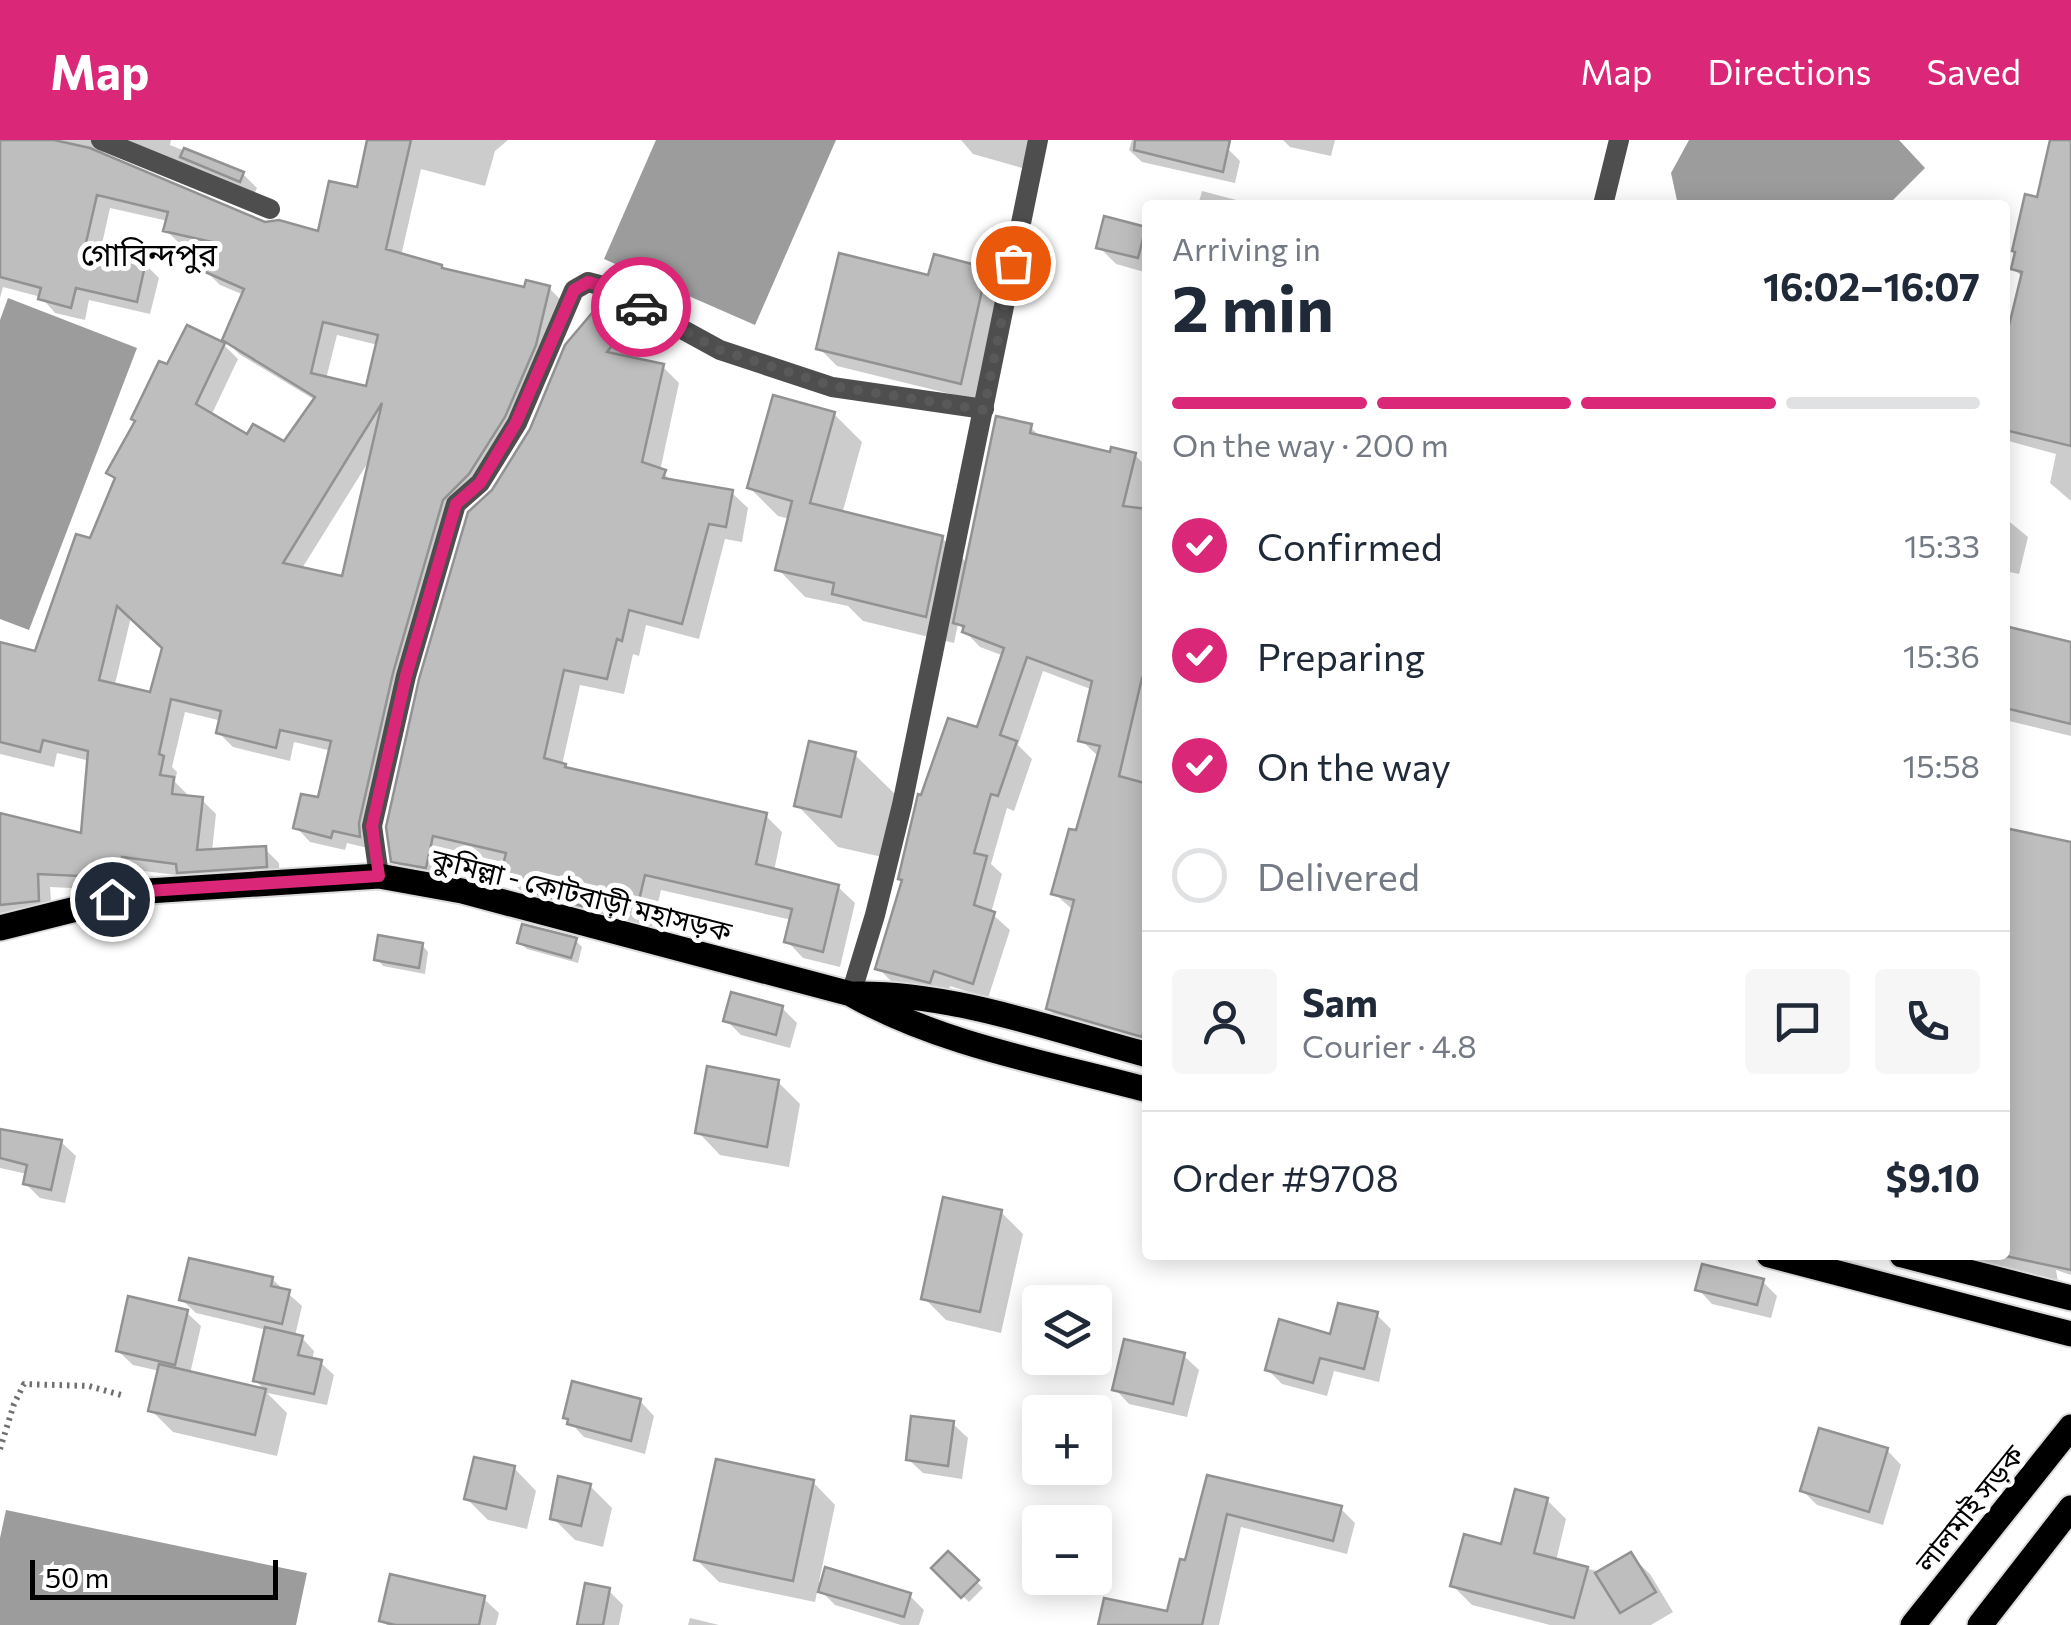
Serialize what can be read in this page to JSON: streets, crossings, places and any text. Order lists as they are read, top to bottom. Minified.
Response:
{"streets":{"main road":["কুমিল্লা - কোটবাড়ী মহাসড়ক","লালমাই সড়ক"]},"districts":["গোবিন্দপুর"],"scale_bar":"50 m","page":{"header":"Map","nav":["Map","Directions","Saved"],"heading":["2 min","Arriving in","16:02–16:07"],"panel":["Sam","Courier · 4.8","Order #9708","$9.10"],"bar":"On the way · 200 m","list":[["Confirmed","15:33"],["Preparing","15:36"],["On the way","15:58"],"Delivered"],"map_buttons":["+","−"],"scale":"50 m"}}
